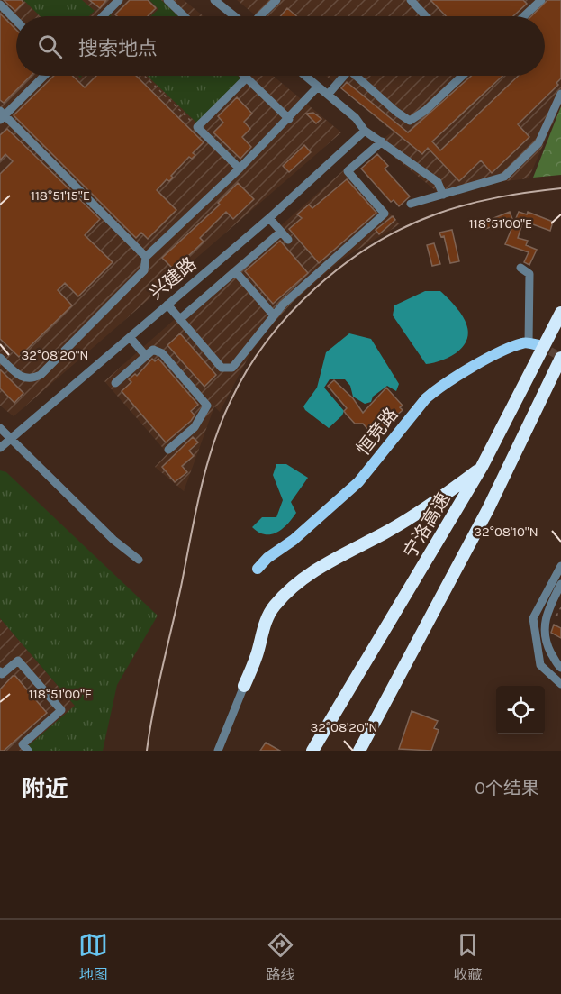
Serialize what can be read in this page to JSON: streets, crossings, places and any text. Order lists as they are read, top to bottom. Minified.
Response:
{"streets":{"highway":["宁洛高速"],"main road":["恒竞路"],"street":["兴建路"]},"page":{"search":"搜索地点","heading":["附近","0个结果"],"nav":["地图","路线","收藏"]},"coordinates":["118°51'15\"E","118°51'00\"E","32°08'20\"N","32°08'10\"N"]}
